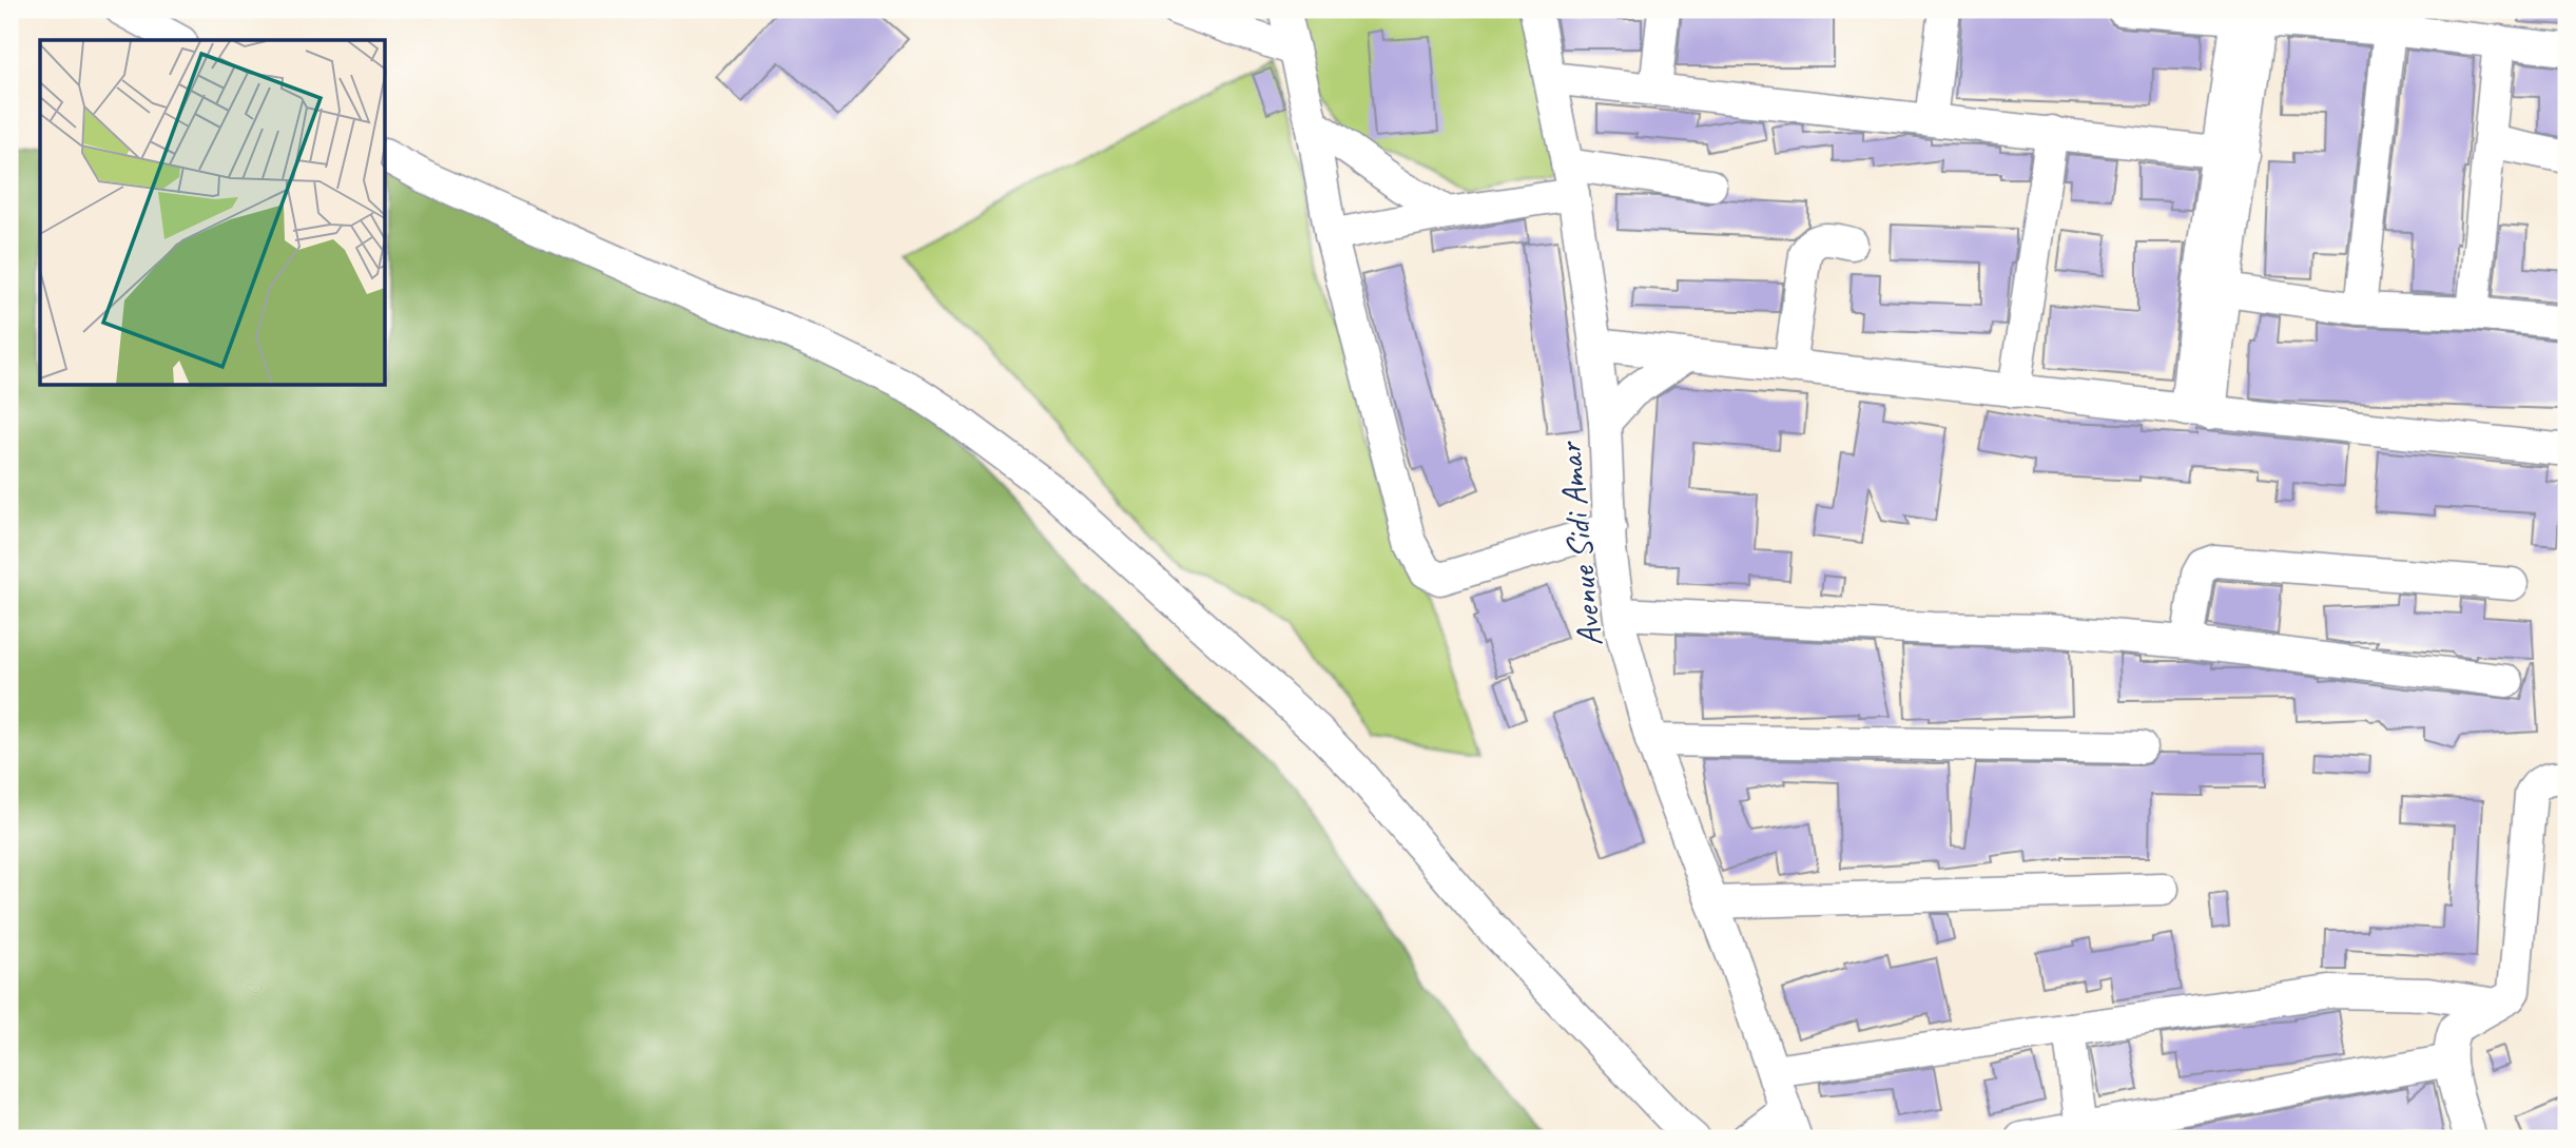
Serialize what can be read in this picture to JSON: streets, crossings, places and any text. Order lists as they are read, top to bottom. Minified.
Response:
{"streets":{"street":["Avenue Sidi Amar"]}}
